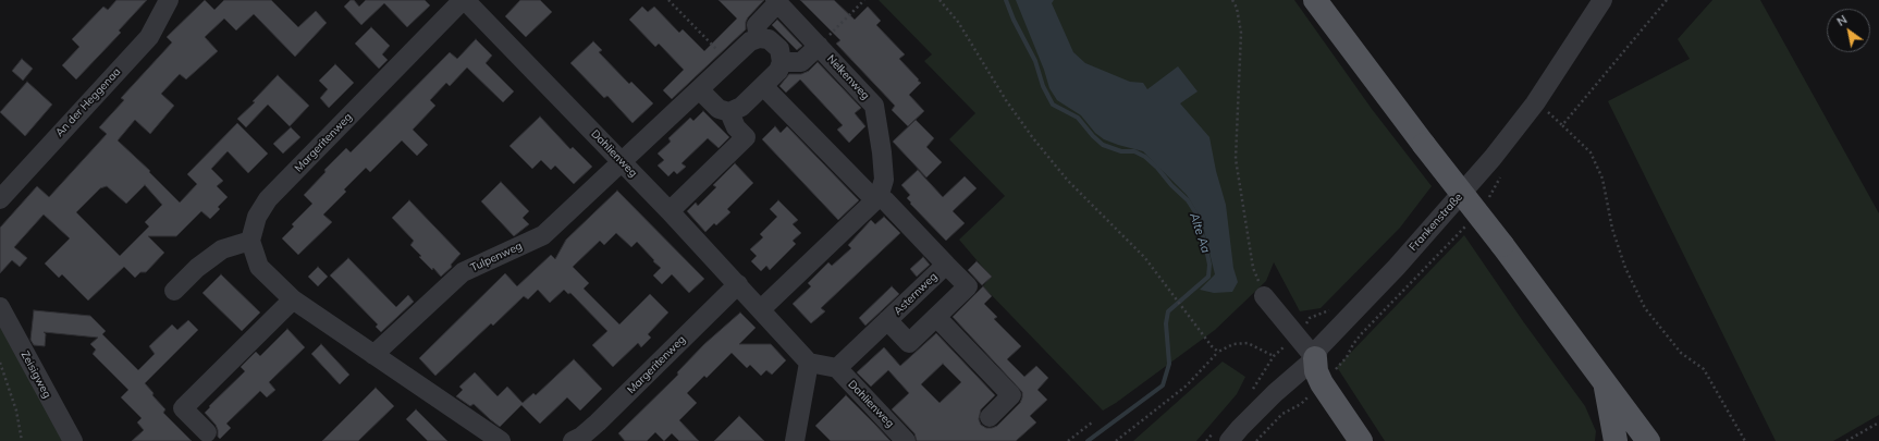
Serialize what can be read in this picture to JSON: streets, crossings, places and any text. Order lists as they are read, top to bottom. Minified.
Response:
{"streets":{"street":["Nelkenweg","An der Heggenaa","Margeritenweg","Dahlienweg","Frankenstraße","Tulpenweg","Asternweg","Zeisigweg"]},"crossings":[["Margeritenweg","Dahlienweg"],["Dahlienweg","Tulpenweg"],["Dahlienweg","Asternweg"]],"water":["Alte Aa"],"north":"top left"}
